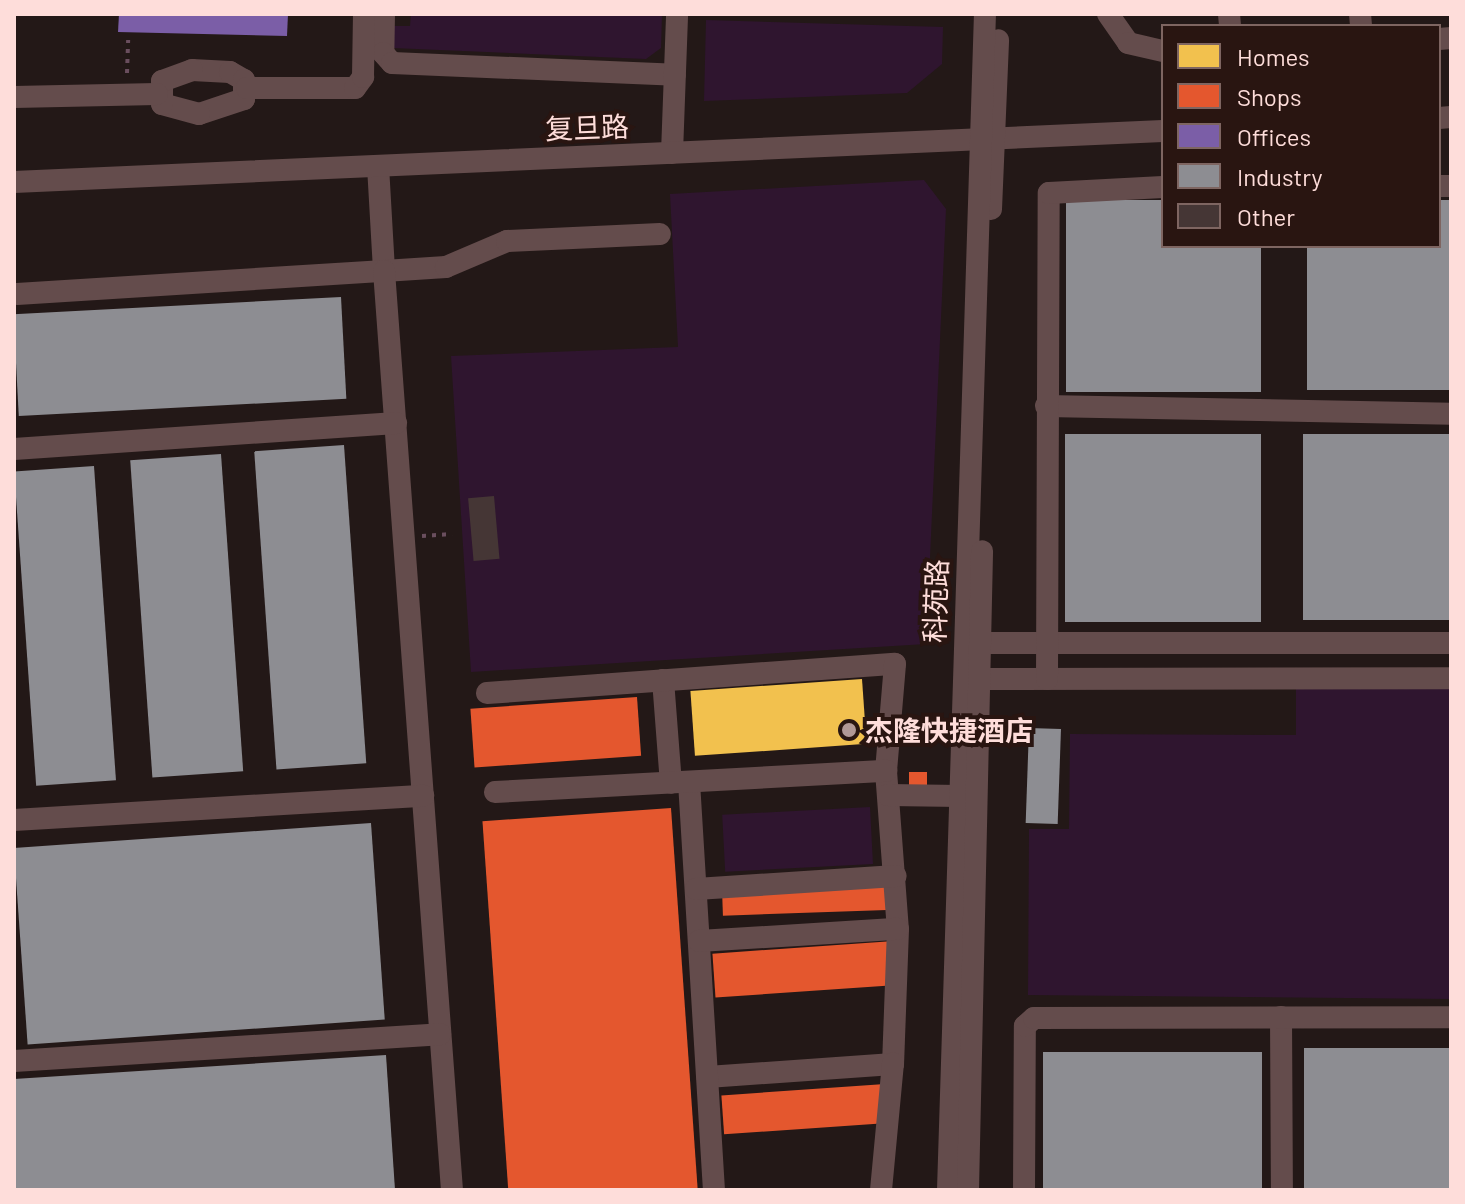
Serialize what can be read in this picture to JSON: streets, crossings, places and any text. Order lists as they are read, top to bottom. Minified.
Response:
{"streets":{"street":["复旦路","科苑路"]},"crossings":[["复旦路","科苑路"]],"places":["杰隆快捷酒店"],"legend":["Homes","Shops","Offices","Industry","Other"]}
